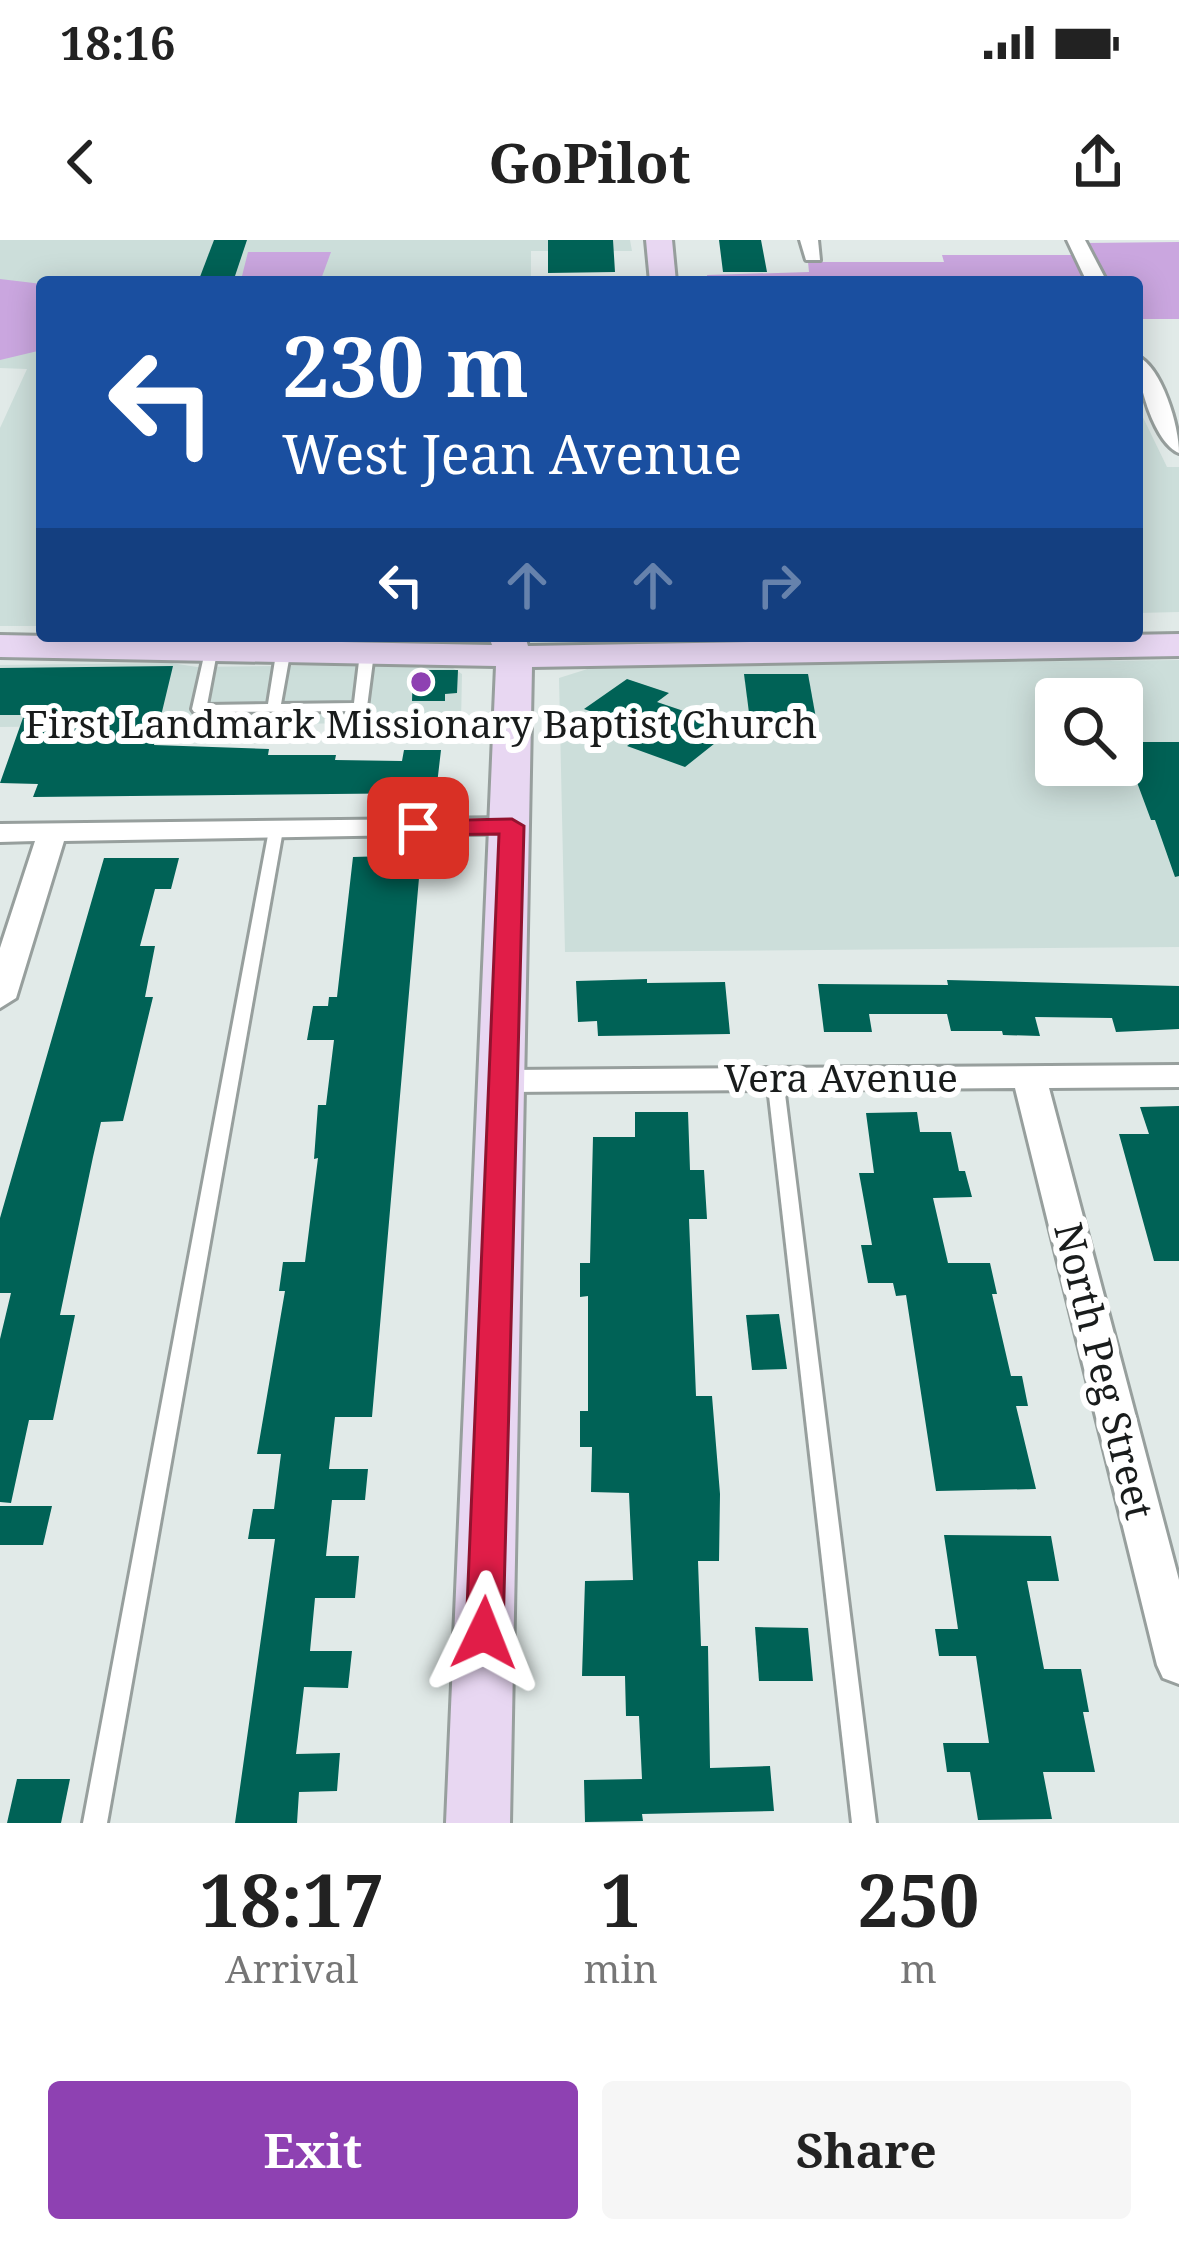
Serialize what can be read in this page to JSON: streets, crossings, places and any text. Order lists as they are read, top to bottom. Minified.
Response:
{"streets":{"street":["Vera Avenue","North Peg Street"]},"crossings":[["Vera Avenue","North Peg Street"]],"places":["First Landmark Missionary Baptist Church"],"page":{"status":"18:16","header":"GoPilot","turn":["230 m","West Jean Avenue"],"eta":["18:17","Arrival","1","min","250","m"],"buttons":["Exit","Share"]}}
